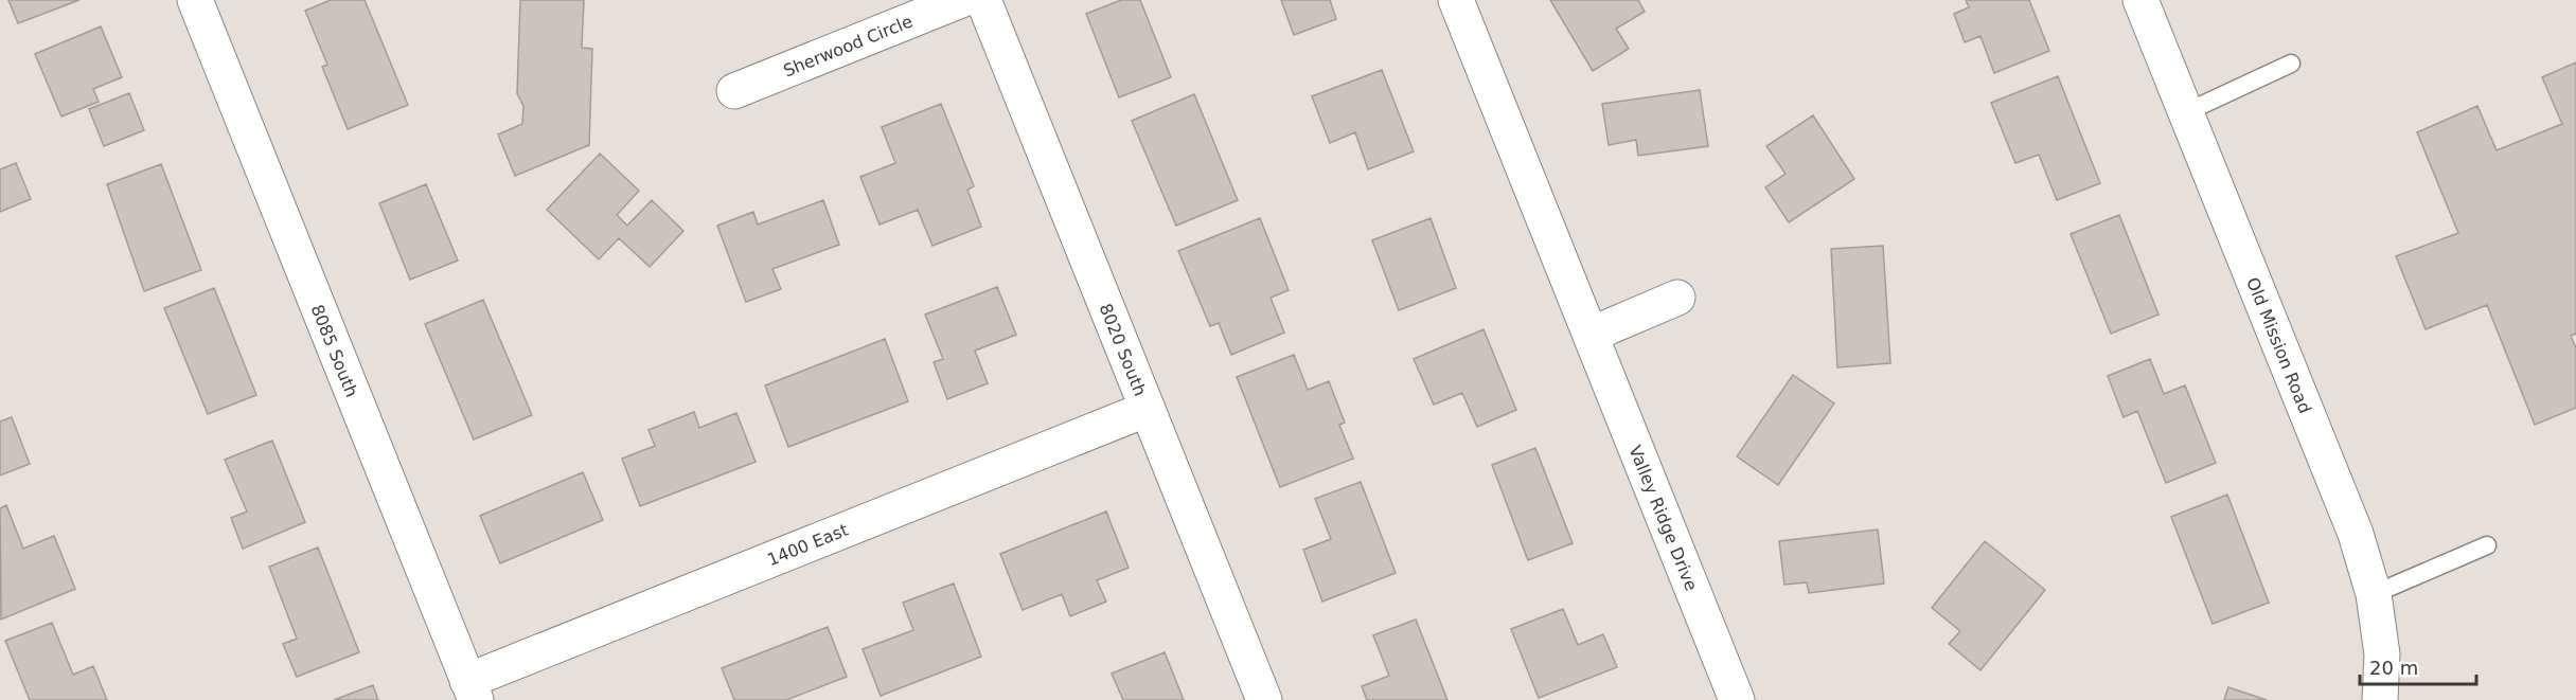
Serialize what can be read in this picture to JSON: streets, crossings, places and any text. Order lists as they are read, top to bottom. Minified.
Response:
{"streets":{"street":["Sherwood Circle","Old Mission Road","8020 South","8085 South","Valley Ridge Drive","1400 East"]},"crossings":[["8020 South","1400 East"],["8085 South","1400 East"]],"scale_bar":"20 m"}
